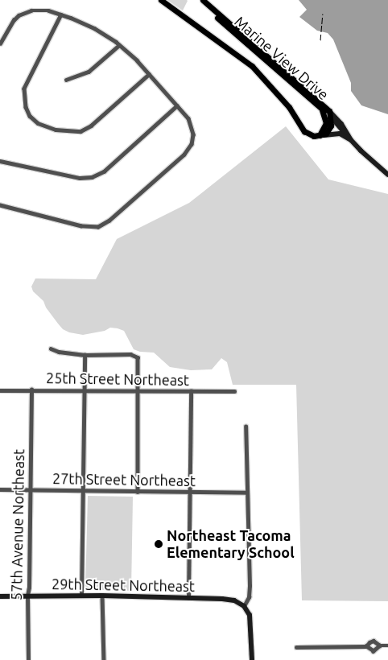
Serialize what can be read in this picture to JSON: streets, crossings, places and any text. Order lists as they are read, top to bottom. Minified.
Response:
{"streets":{"main road":["Marine View Drive"],"street":["25th Street Northeast","27th Street Northeast","57th Avenue Northeast","29th Street Northeast"]},"crossings":[["25th Street Northeast","57th Avenue Northeast"],["27th Street Northeast","57th Avenue Northeast"],["57th Avenue Northeast","29th Street Northeast"]],"places":["Northeast Tacoma Elementary School"]}
